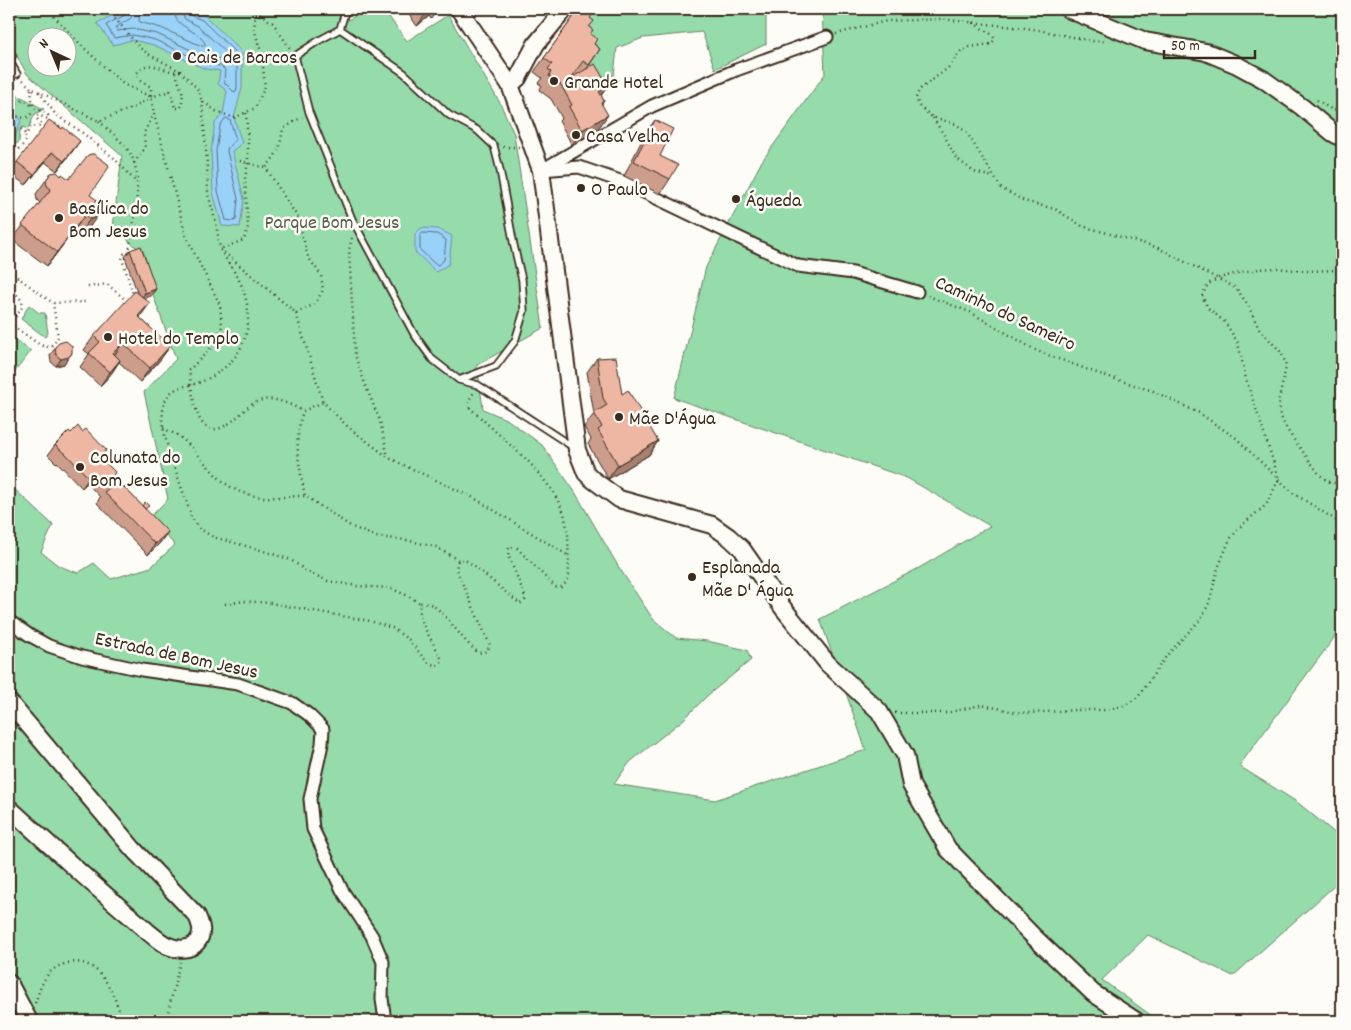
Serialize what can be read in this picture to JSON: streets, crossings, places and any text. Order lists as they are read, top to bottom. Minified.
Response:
{"streets":{"street":["Caminho do Sameiro","Estrada de Bom Jesus"]},"parks":["Parque Bom Jesus"],"places":["Cais de Barcos","Grande Hotel","Casa Velha","O Paulo","Águeda","Basílica do Bom Jesus","Hotel do Templo","Mãe D'Água","Colunata do Bom Jesus","Esplanada Mãe D' Água"],"scale_bar":"50 m","north":"top left"}
